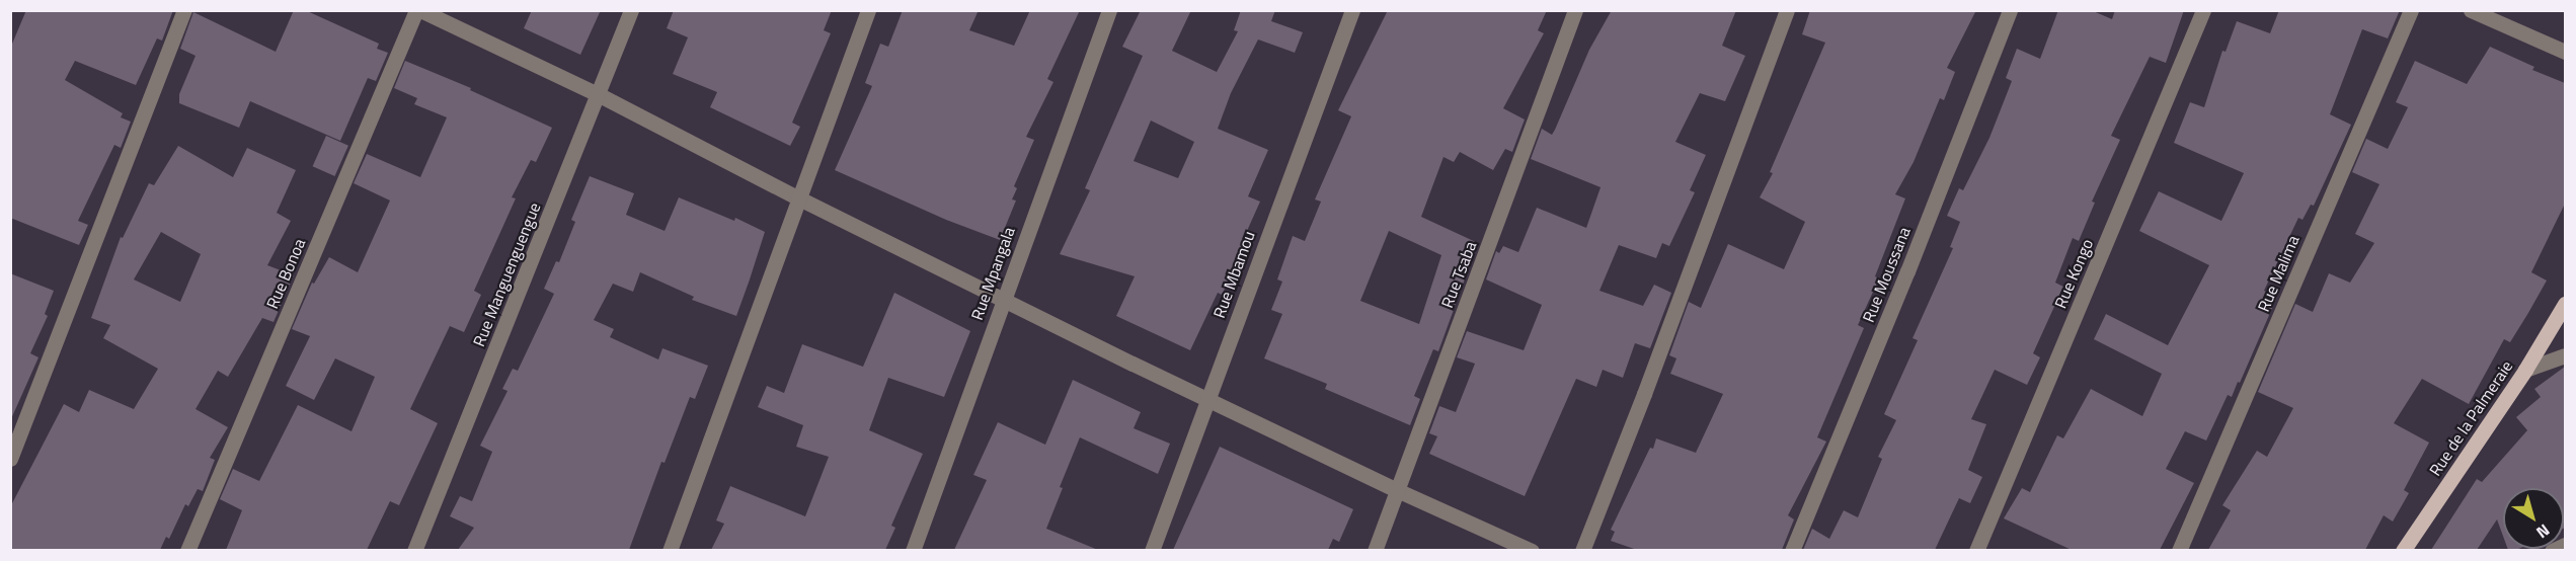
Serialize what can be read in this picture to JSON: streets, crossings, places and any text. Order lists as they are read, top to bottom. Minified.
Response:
{"streets":{"main road":["Rue de la Palmeraie"],"street":["Rue Bonoa","Rue Mpangala","Rue Kongo","Rue Malima","Rue Manguenguengue","Rue Mbamou","Rue Tsaba","Rue Moussana"]},"north":"bottom right"}
